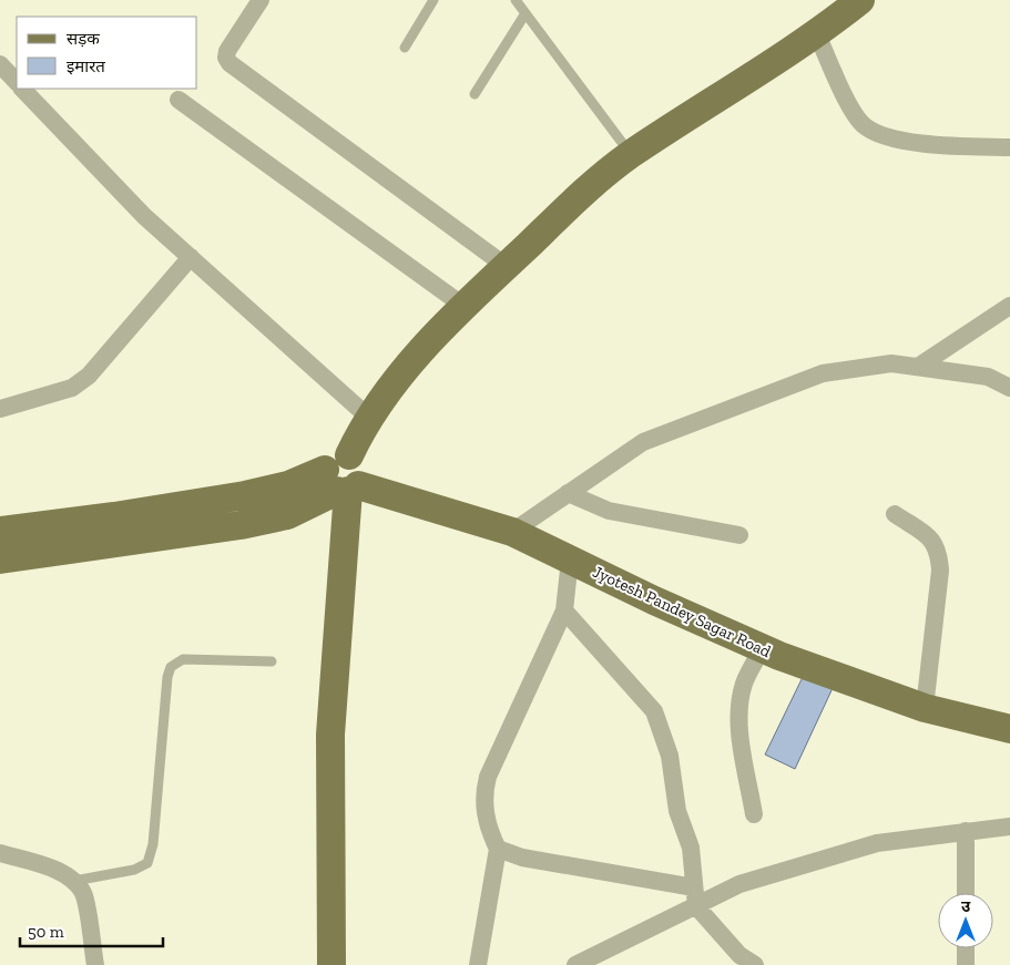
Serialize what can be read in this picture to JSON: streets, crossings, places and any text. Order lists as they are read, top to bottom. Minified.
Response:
{"streets":{"main road":["Jyotesh Pandey Sagar Road"]},"legend":["सड़क","इमारत"],"scale_bar":"50 m","north":"top"}
